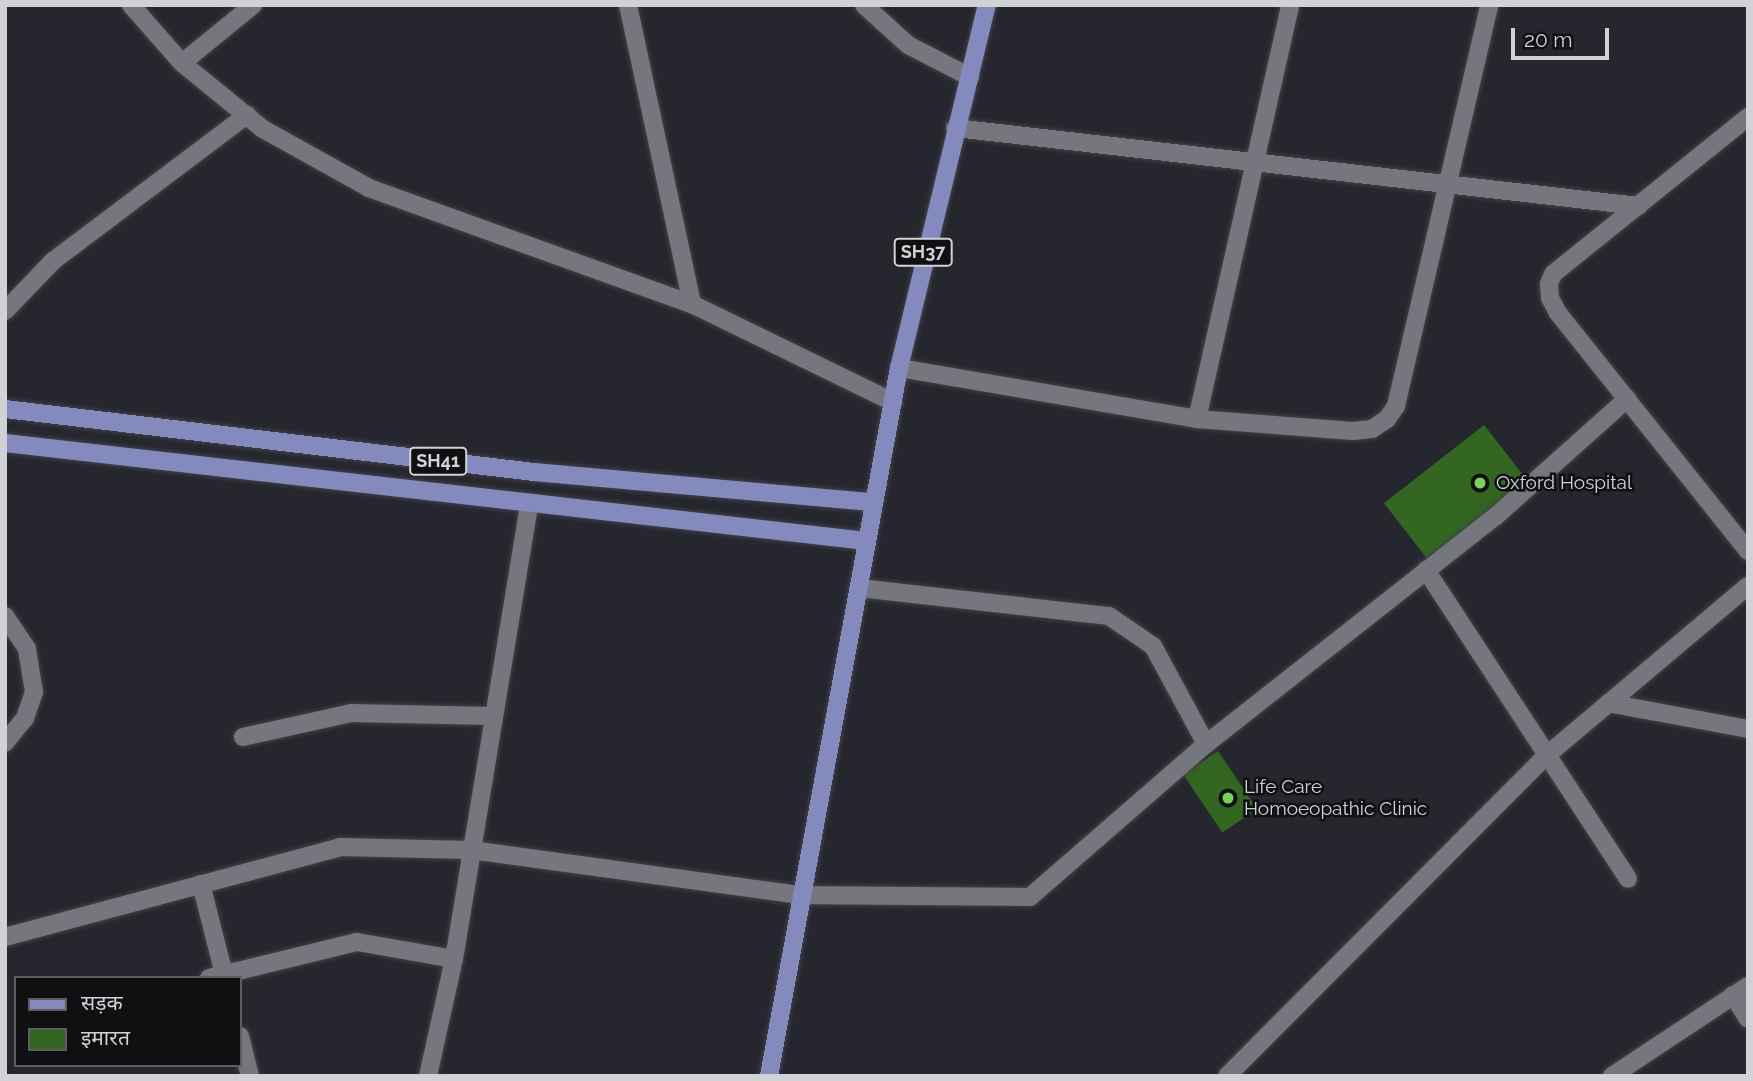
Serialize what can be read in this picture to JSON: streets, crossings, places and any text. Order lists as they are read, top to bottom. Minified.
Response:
{"streets":{"main road":["SH37","SH41"]},"crossings":[["SH37","SH41"]],"places":["Oxford Hospital","Life Care Homoeopathic Clinic"],"legend":["सड़क","इमारत"],"scale_bar":"20 m"}
